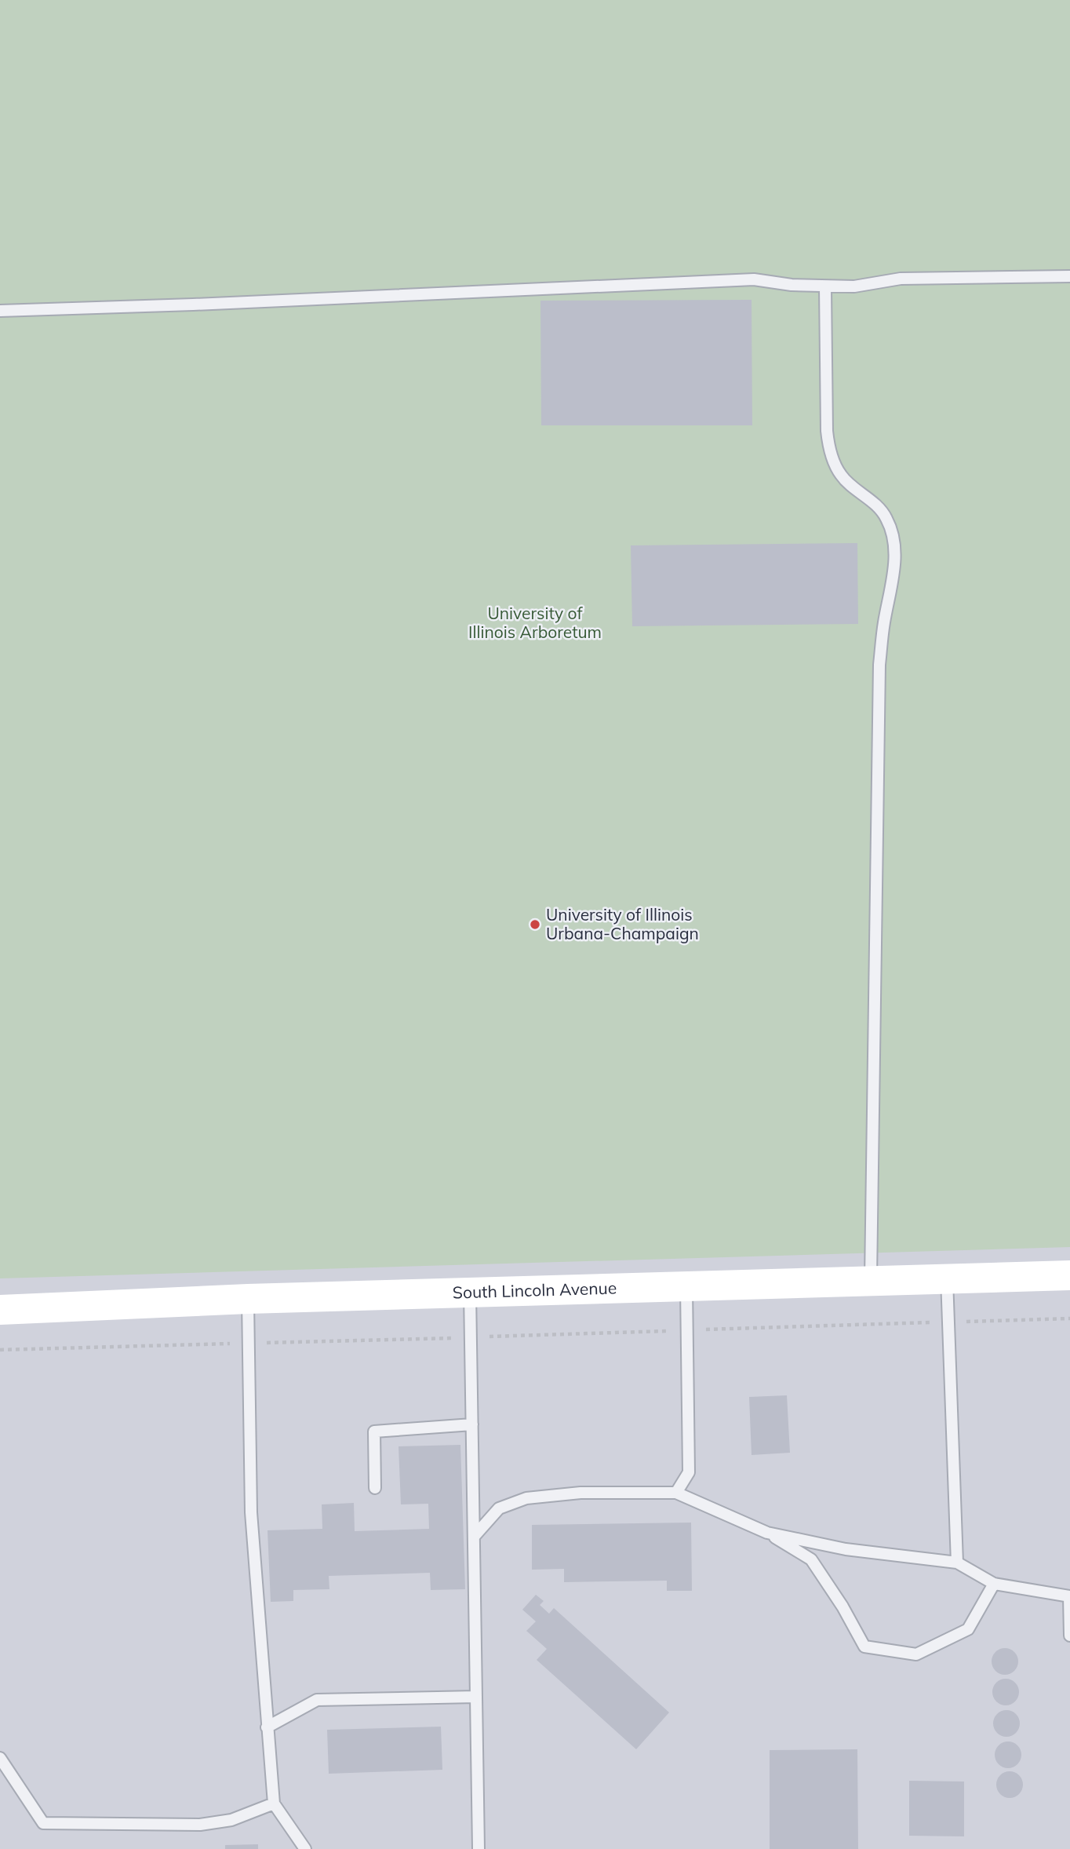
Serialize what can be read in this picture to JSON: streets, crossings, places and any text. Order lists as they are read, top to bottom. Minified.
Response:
{"streets":{"main road":["South Lincoln Avenue"]},"parks":["University of Illinois Arboretum"],"places":["University of Illinois Urbana-Champaign"]}
